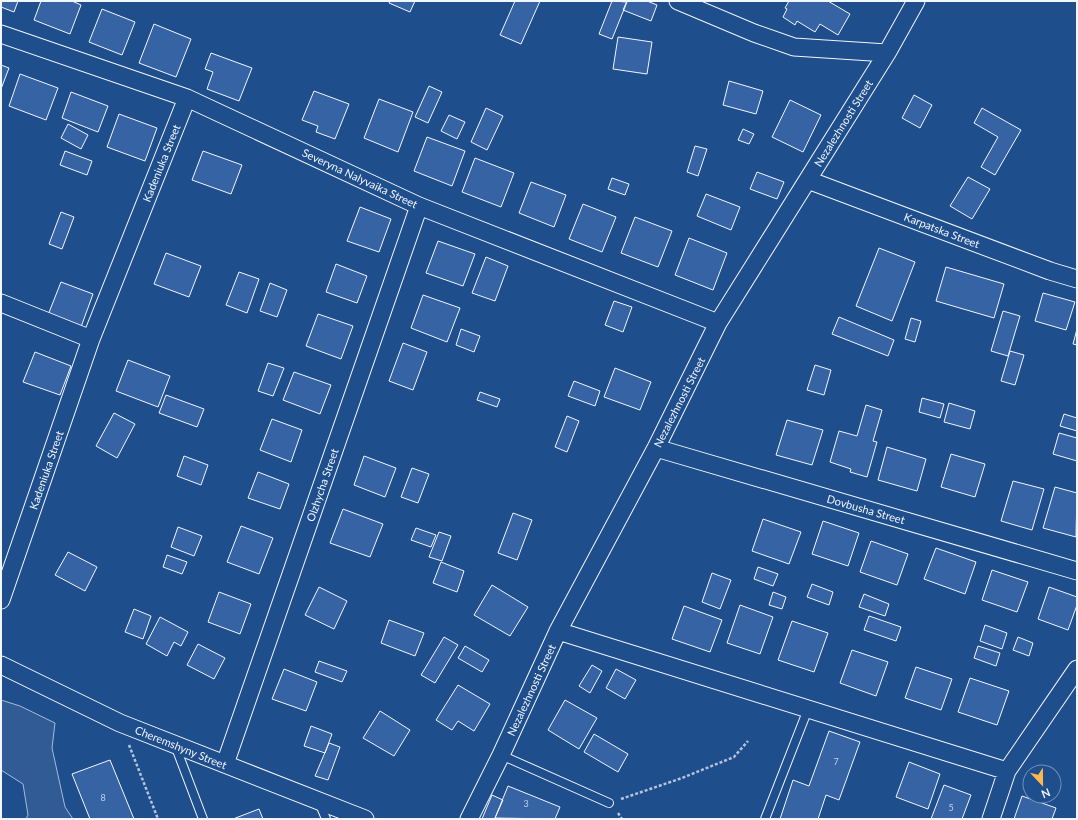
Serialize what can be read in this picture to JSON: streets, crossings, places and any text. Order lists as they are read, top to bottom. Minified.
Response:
{"streets":{"street":["Nezalezhnosti Street","Kadeniuka Street","Severyna Nalyvaika Street","Karpatska Street","Olzhycha Street","Dovbusha Street","Cheremshyny Street"]},"crossings":[["Nezalezhnosti Street","Severyna Nalyvaika Street"],["Nezalezhnosti Street","Karpatska Street"],["Nezalezhnosti Street","Dovbusha Street"],["Kadeniuka Street","Severyna Nalyvaika Street"],["Severyna Nalyvaika Street","Olzhycha Street"],["Olzhycha Street","Cheremshyny Street"]],"house_numbers":["7","8","3","5"],"north":"bottom"}
